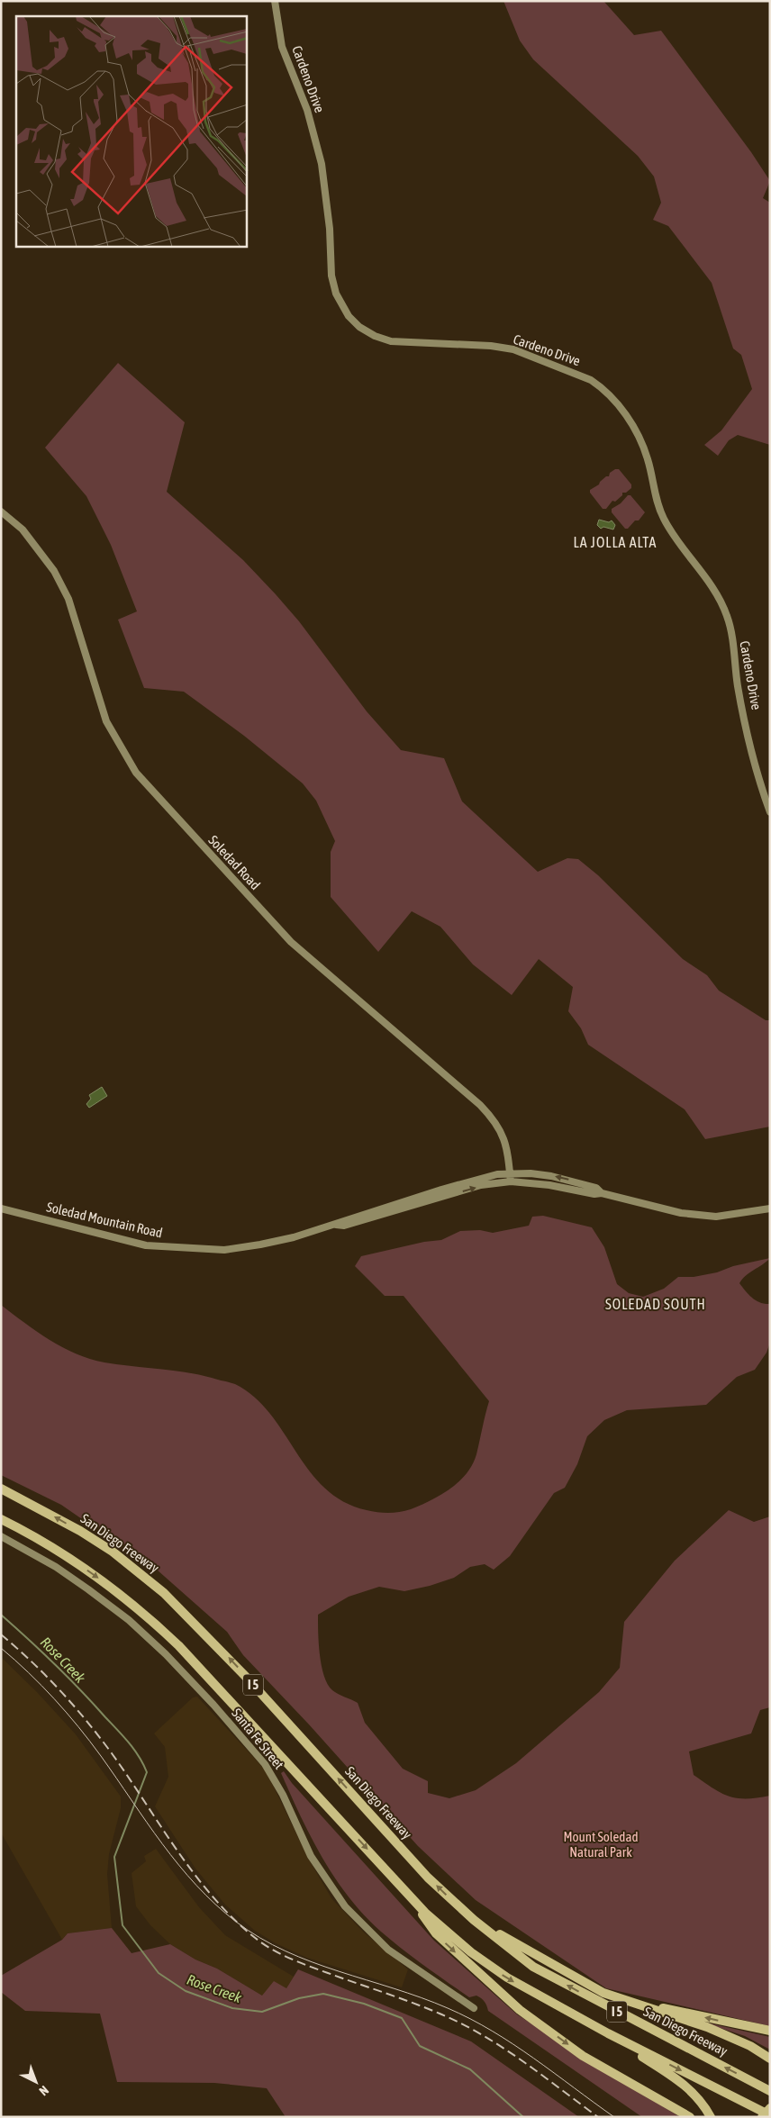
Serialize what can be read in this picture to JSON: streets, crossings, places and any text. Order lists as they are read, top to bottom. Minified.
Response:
{"streets":{"highway":["San Diego Freeway","I 5"],"street":["Cardeno Drive","Soledad Road","Soledad Mountain Road","Santa Fe Street"]},"crossings":[["Soledad Road","Soledad Mountain Road"]],"districts":["LA JOLLA ALTA","SOLEDAD SOUTH"],"water":["Rose Creek"],"parks":["Mount Soledad Natural Park"],"north":"bottom right"}
